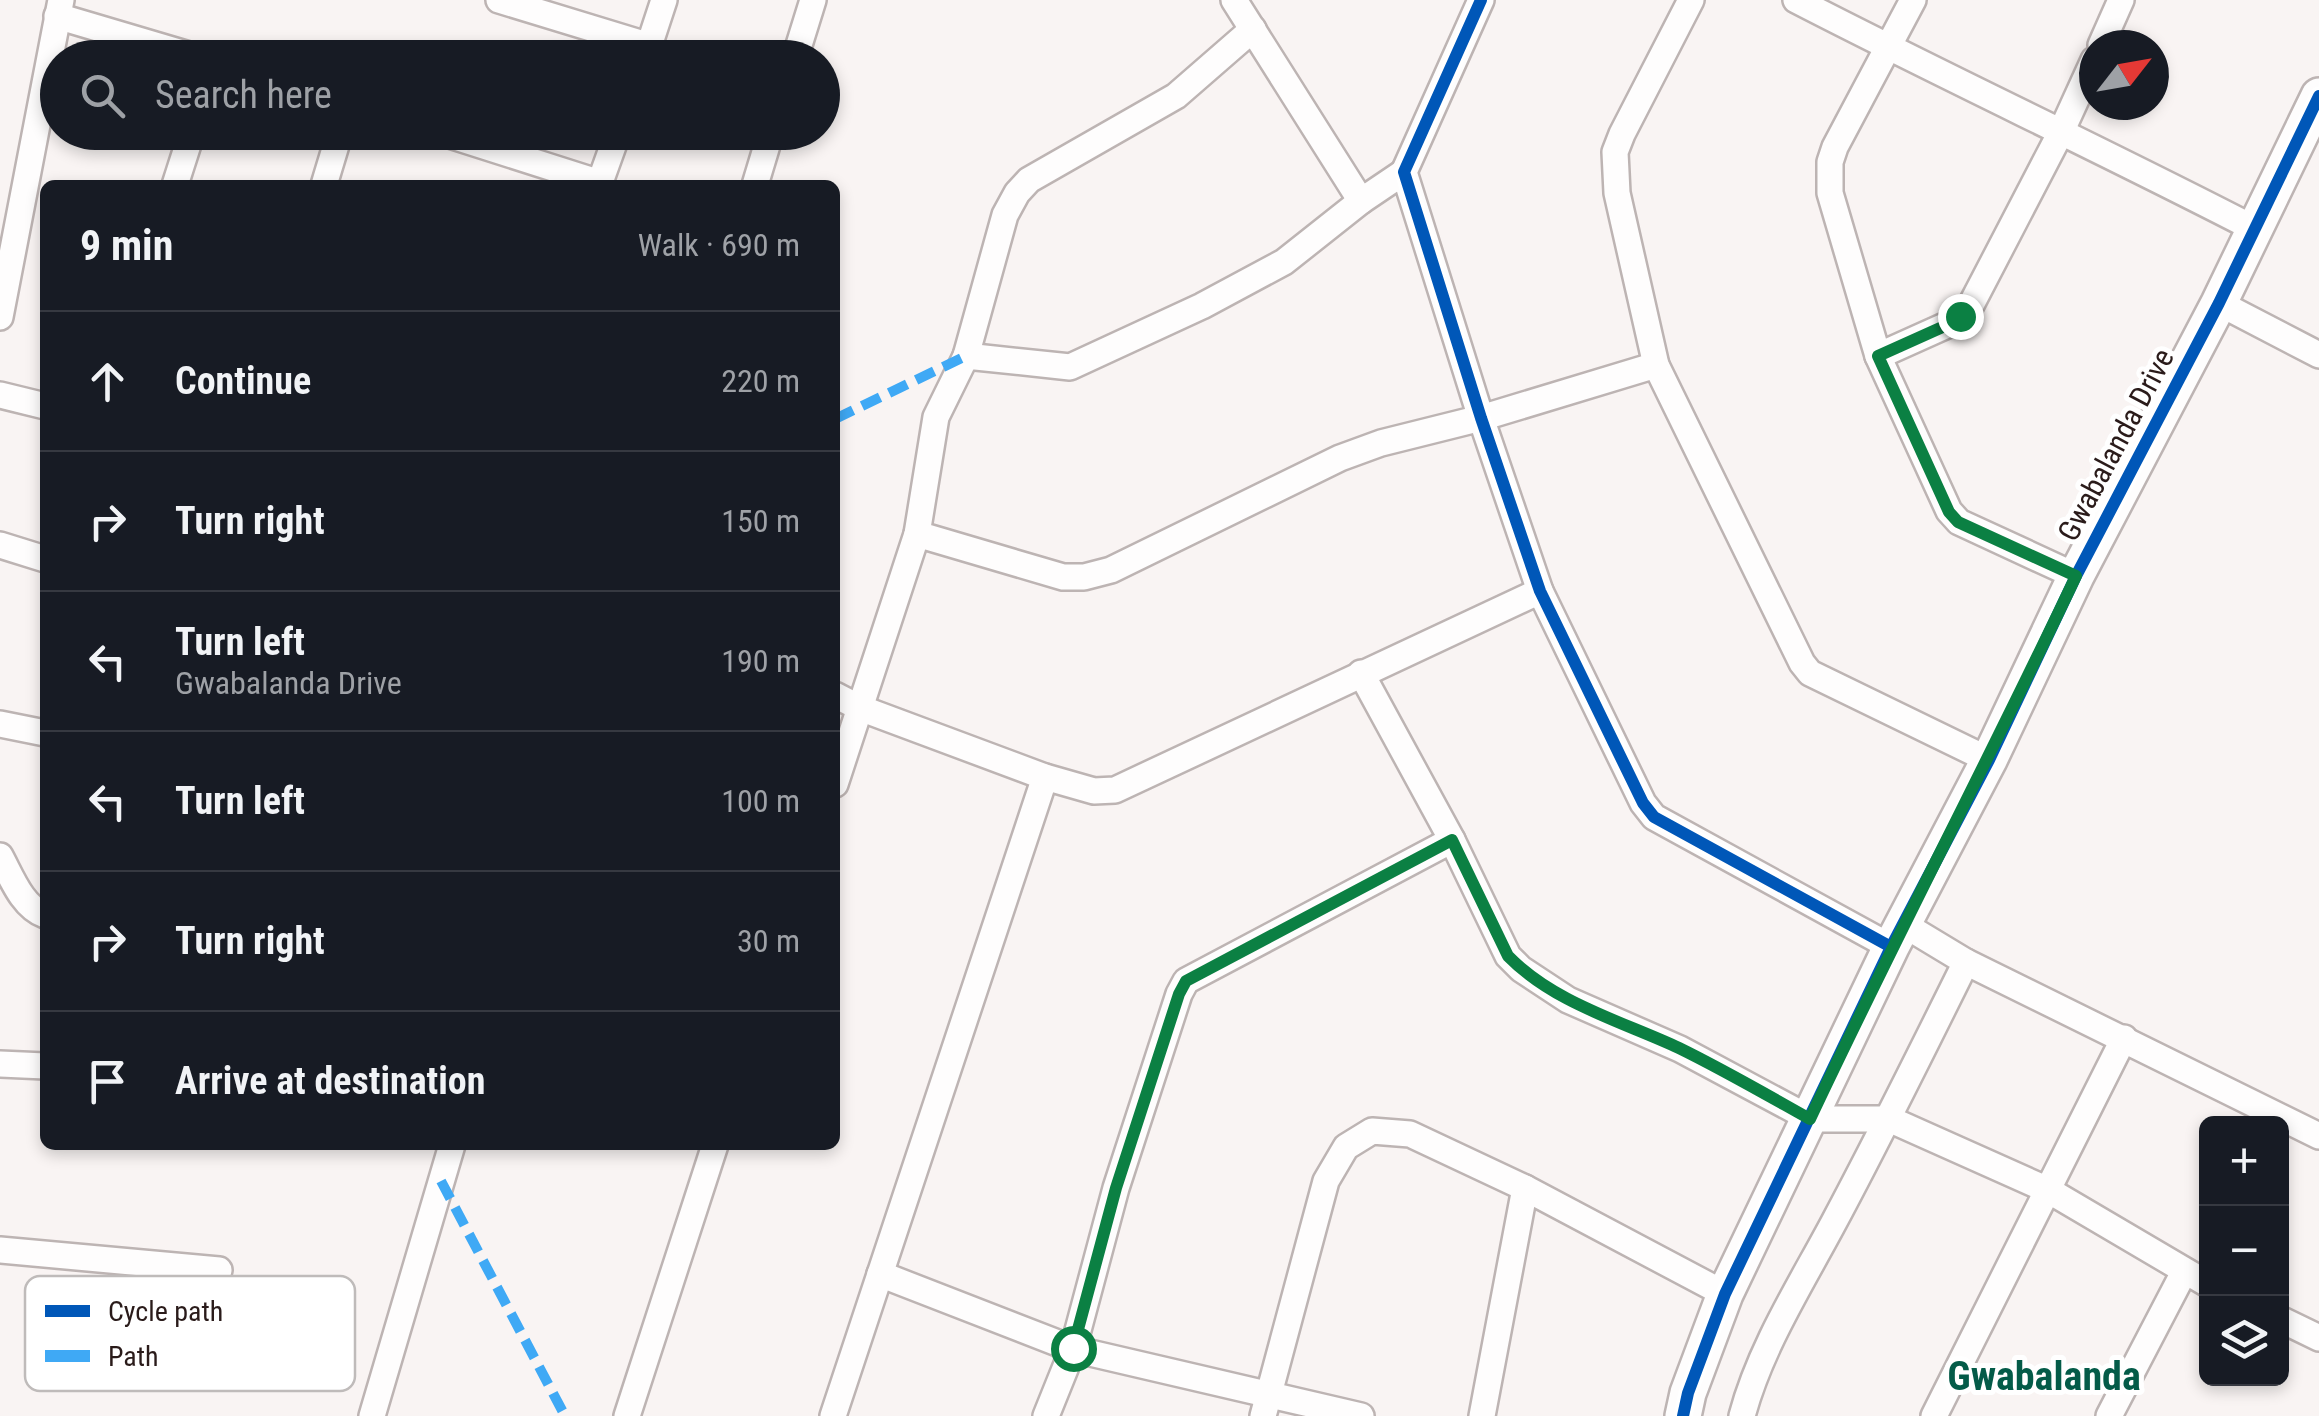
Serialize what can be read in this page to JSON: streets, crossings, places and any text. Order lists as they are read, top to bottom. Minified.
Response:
{"streets":{"street":["Gwabalanda Drive"]},"districts":["Gwabalanda"],"legend":["Cycle path","Path"],"north":"top right","page":{"search":"Search here","heading":["9 min","Walk · 690 m"],"list":[["Continue","220 m"],["Turn right","150 m"],["Turn left","Gwabalanda Drive","190 m"],["Turn left","100 m"],["Turn right","30 m"],"Arrive at destination"],"map_buttons":["+","−"]}}
